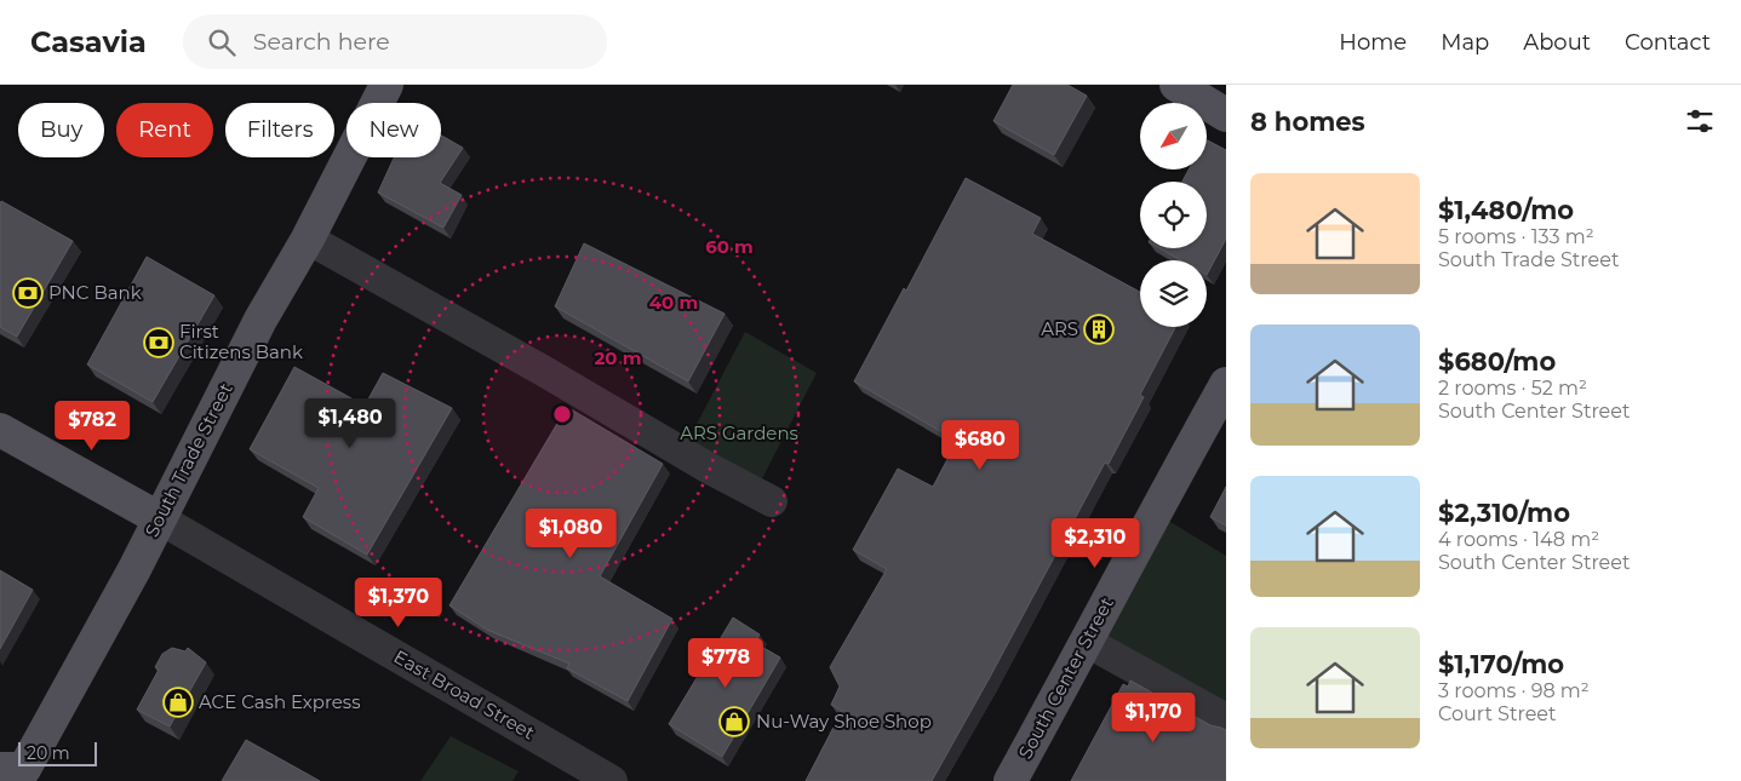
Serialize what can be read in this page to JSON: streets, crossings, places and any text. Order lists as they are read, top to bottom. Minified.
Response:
{"streets":{"main road":["South Trade Street","South Center Street","East Broad Street"]},"crossings":[["South Trade Street","East Broad Street"]],"parks":["ARS Gardens"],"places":{"bank":["PNC Bank","First Citizens Bank"],"building":["ARS"],"shop":["ACE Cash Express","Nu-Way Shoe Shop"]},"scale_bar":"20 m","north":"bottom left","page":{"header":"Casavia","search":"Search here","nav":["Home","Map","About","Contact"],"heading":"8 homes","chip":["Buy","Rent","Filters","New"],"list":[{"name":"$1,480/mo","note":"5 rooms · 133 m² · South Trade Street"},{"name":"$680/mo","note":"2 rooms · 52 m² · South Center Street"},{"name":"$2,310/mo","note":"4 rooms · 148 m² · South Center Street"},{"name":"$1,170/mo","note":"3 rooms · 98 m² · Court Street"}],"price":["$1,480","$782","$680","$1,080","$2,310","$1,370","$778","$1,170"],"scale":"20 m"},"rings":["60 m","40 m","20 m"]}
